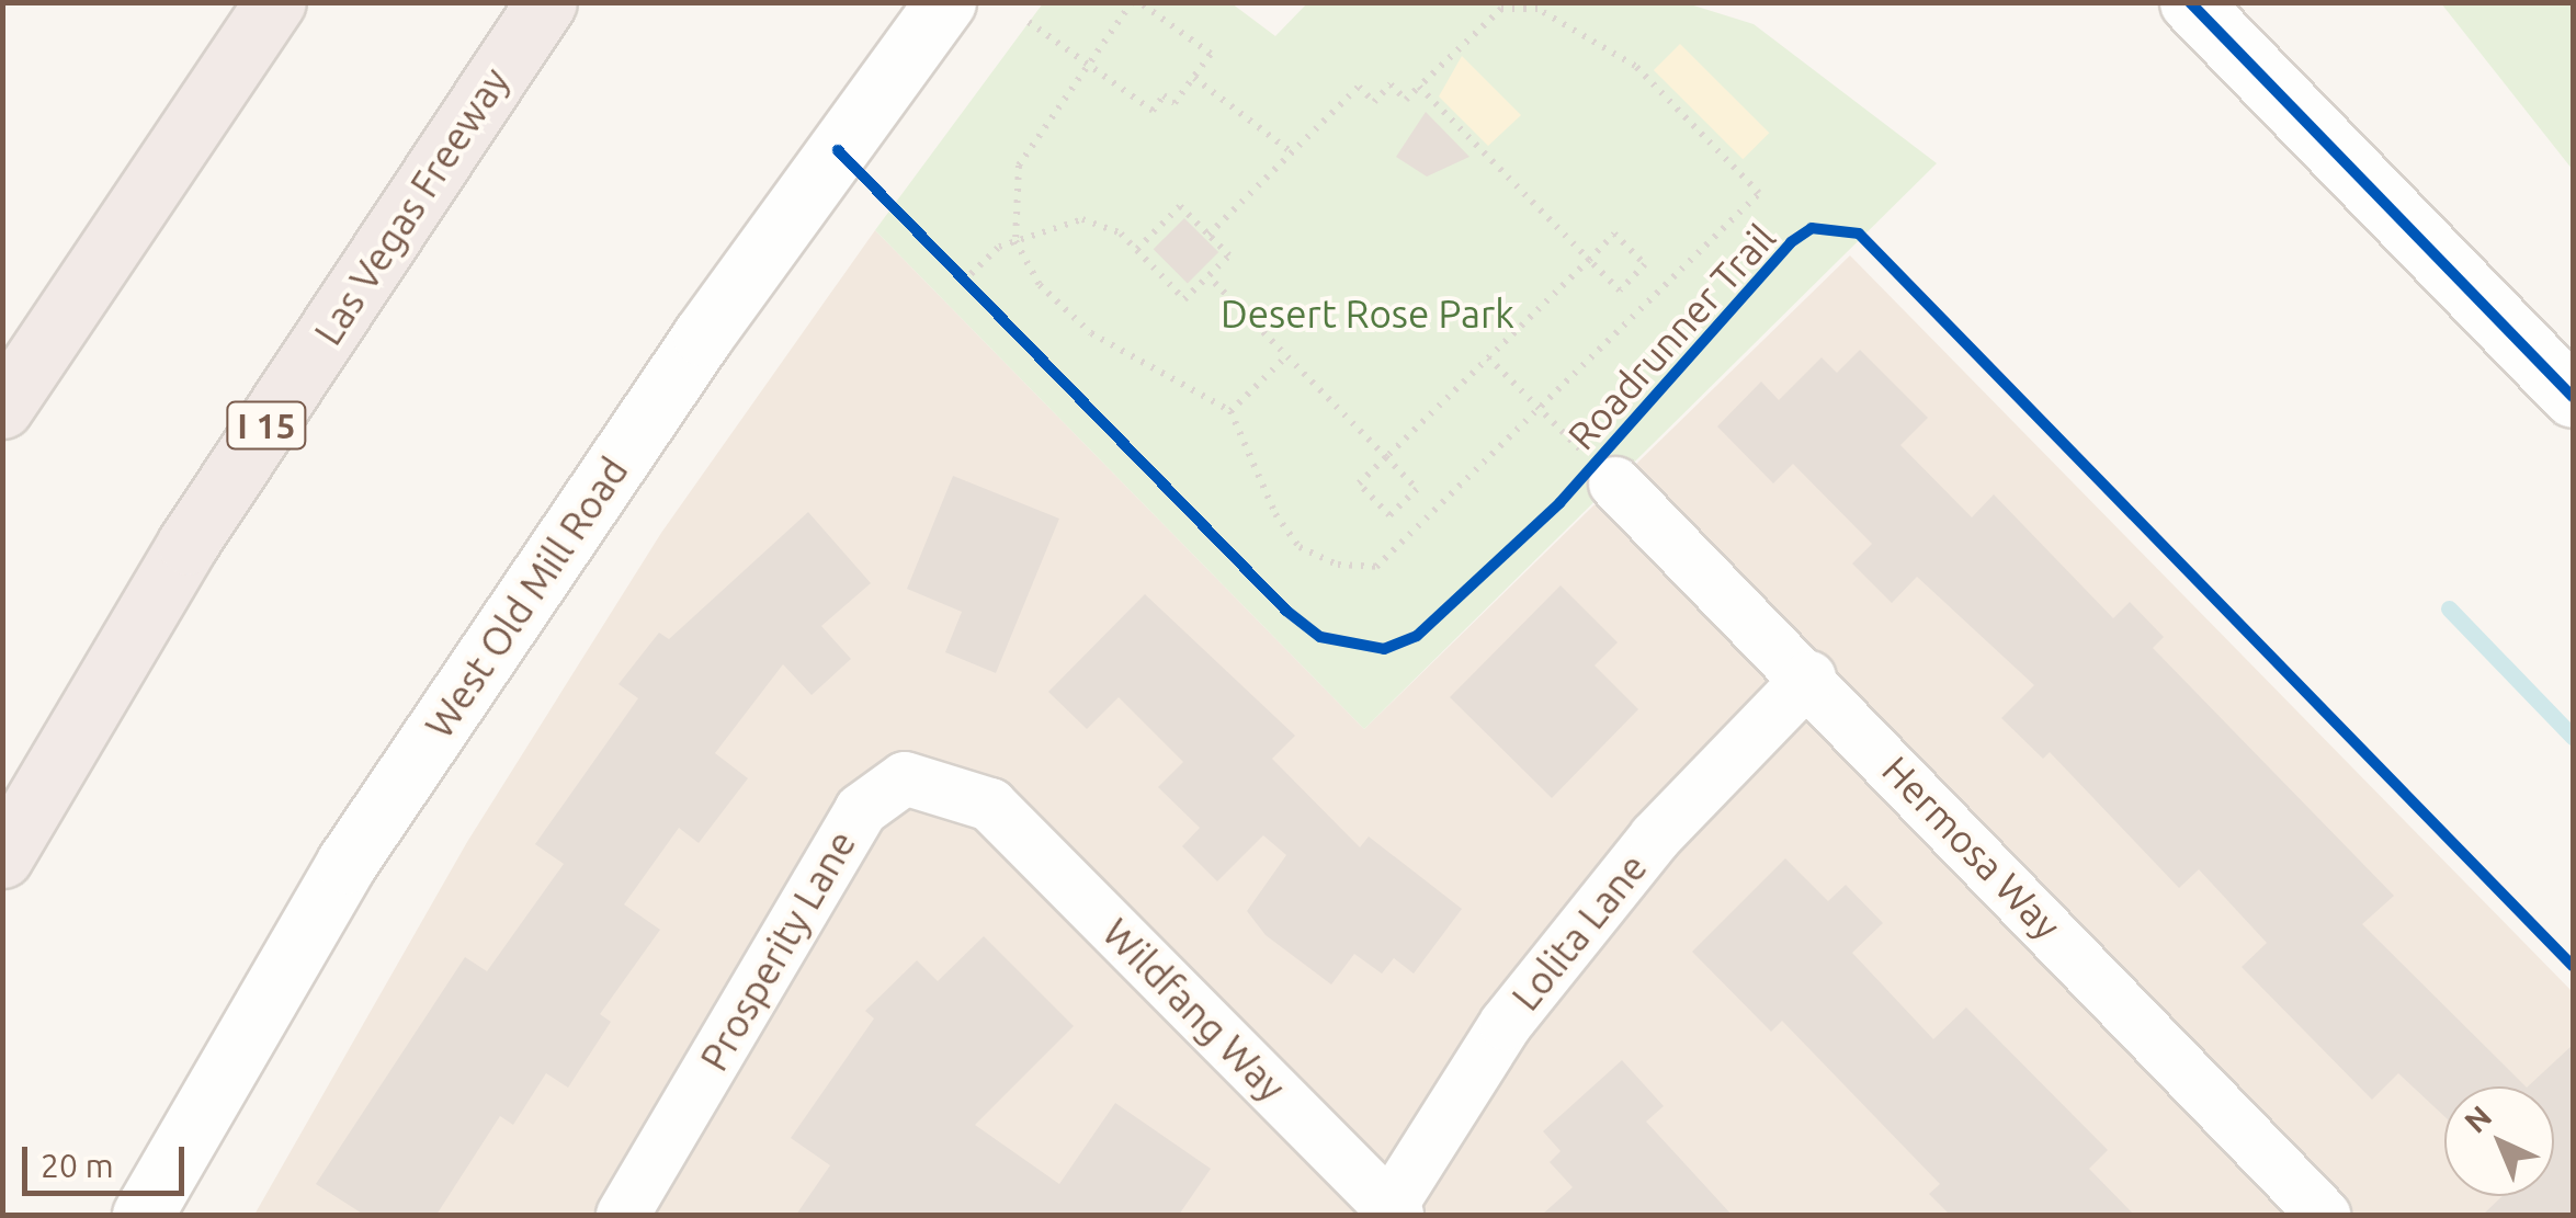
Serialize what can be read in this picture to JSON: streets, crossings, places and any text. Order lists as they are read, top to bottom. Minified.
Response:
{"streets":{"highway":["Las Vegas Freeway","I 15"],"street":["West Old Mill Road","Hermosa Way","Lolita Lane","Prosperity Lane","Wildfang Way"],"cycle path":["Roadrunner Trail"]},"crossings":[["Hermosa Way","Lolita Lane"],["Lolita Lane","Wildfang Way"],["Prosperity Lane","Wildfang Way"]],"parks":["Desert Rose Park"],"scale_bar":"20 m","north":"top left"}
